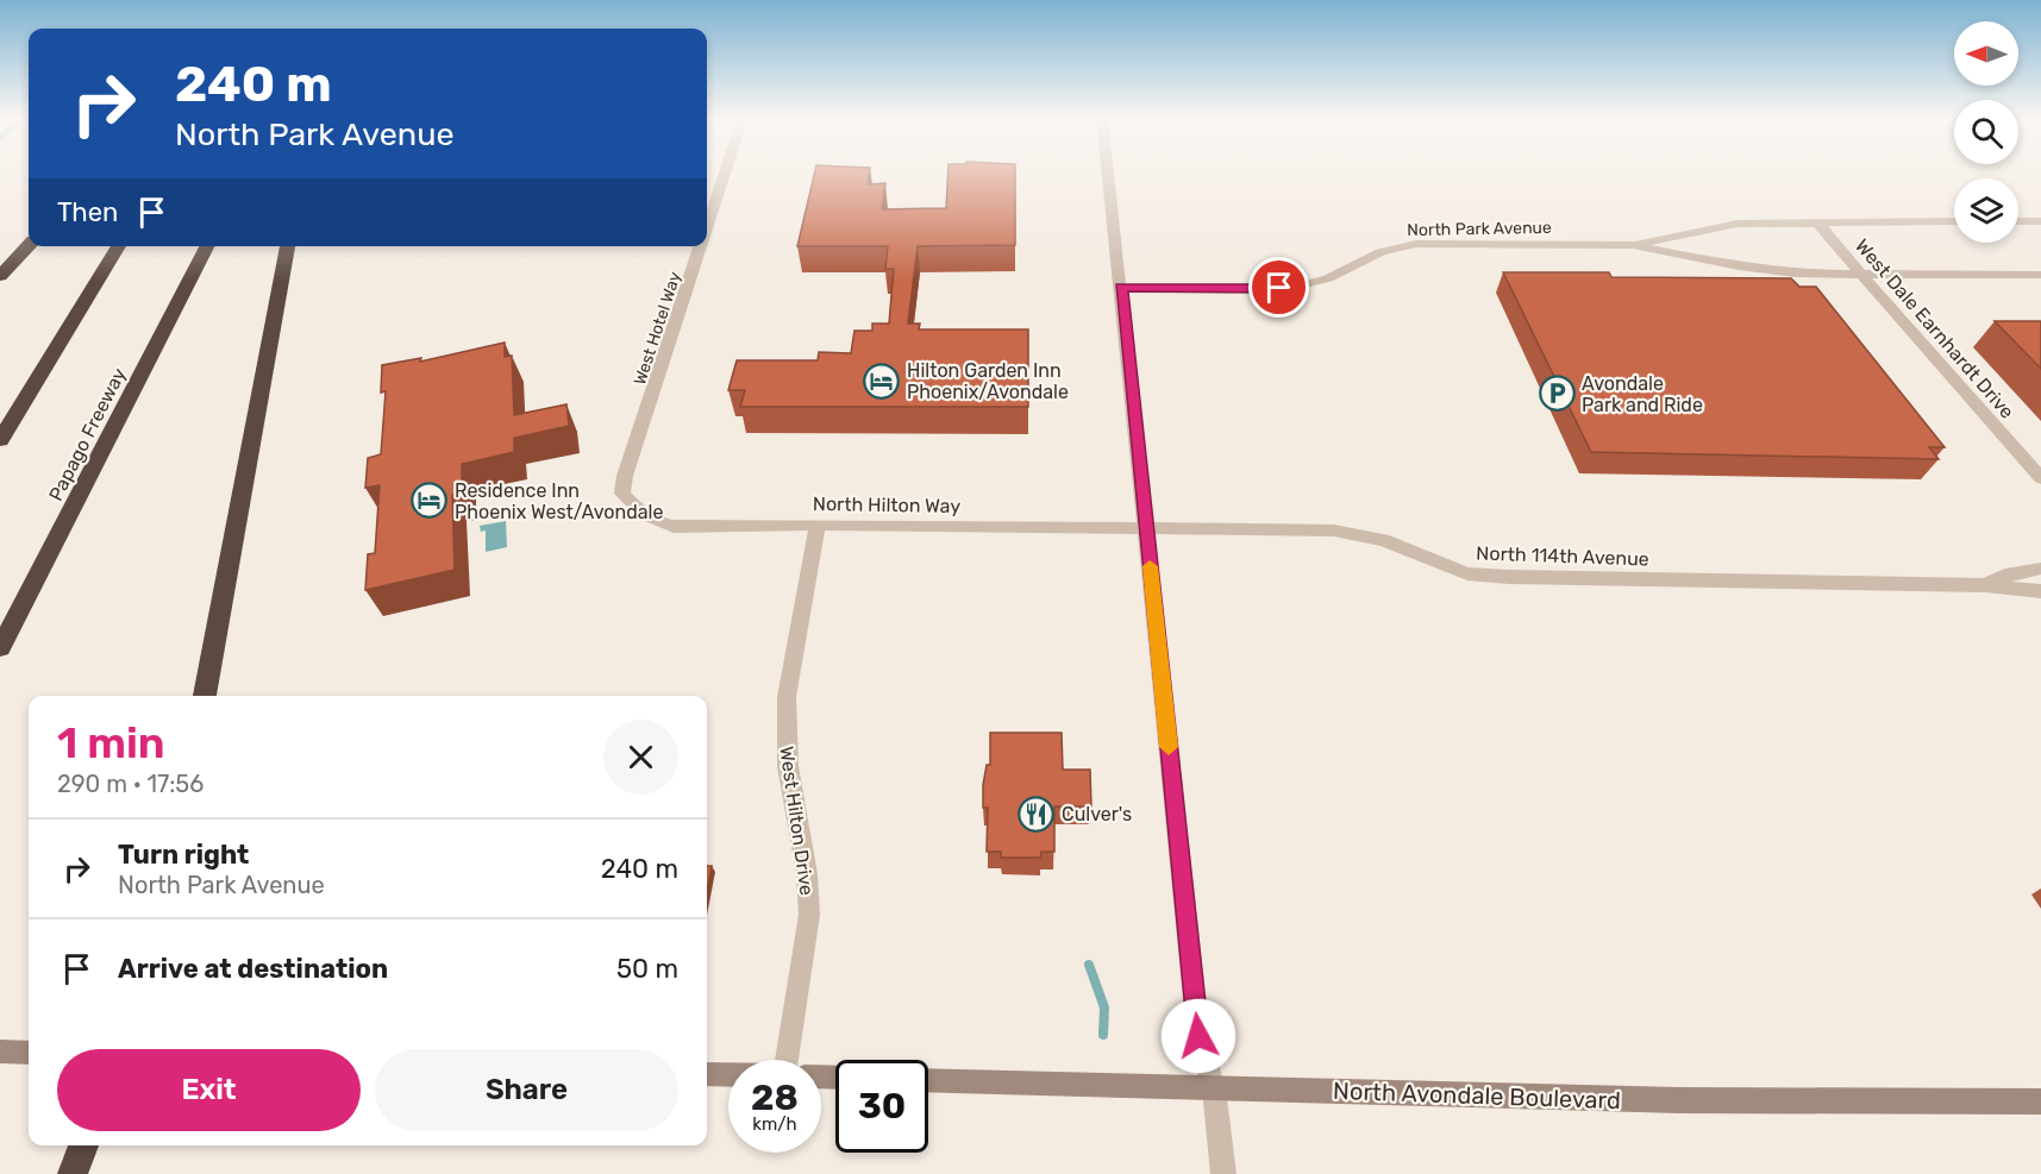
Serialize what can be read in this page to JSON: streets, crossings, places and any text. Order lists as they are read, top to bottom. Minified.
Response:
{"streets":{"highway":["Papago Freeway"],"main road":["North Avondale Boulevard"],"street":["North Park Avenue","West Hotel Way","West Dale Earnhardt Drive","North Hilton Way","North 114th Avenue","West Hilton Drive"]},"crossings":[["North Park Avenue","West Dale Earnhardt Drive"],["West Hotel Way","North Hilton Way"],["North Hilton Way","North 114th Avenue"],["North Hilton Way","West Hilton Drive"]],"places":{"hotel":["Hilton Garden Inn Phoenix/Avondale","Residence Inn Phoenix West/Avondale"],"parking":["Avondale Park and Ride"],"restaurant":["Culver's"]},"north":"left","page":{"turn":["240 m","North Park Avenue"],"then":"Then","heading":["1 min","290 m · 17:56"],"list":[{"name":"Turn right","note":"North Park Avenue","value":"240 m"},{"name":"Arrive at destination","value":"50 m"}],"buttons":["Exit","Share"],"speed":"28 km/h","limit":"30"}}
